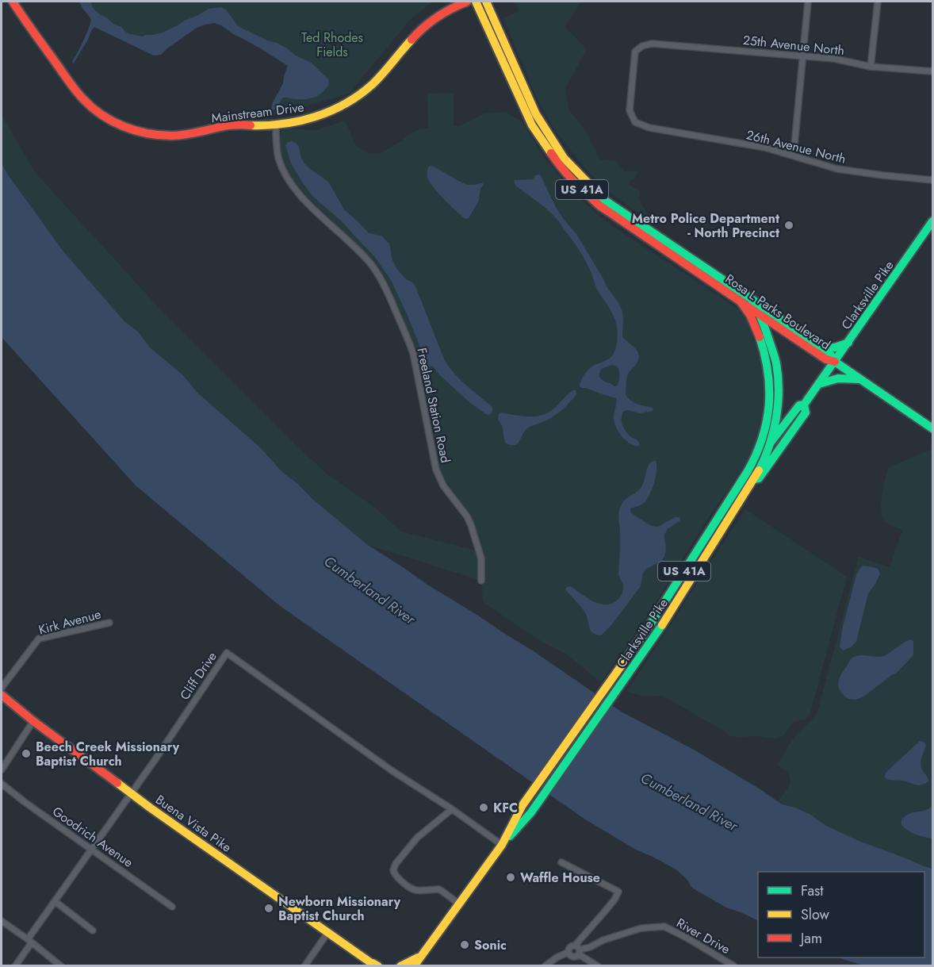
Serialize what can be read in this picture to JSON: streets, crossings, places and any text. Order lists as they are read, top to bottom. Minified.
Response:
{"streets":{"main road":["Mainstream Drive","US 41A","Clarksville Pike","Rosa L Parks Boulevard","Buena Vista Pike"],"street":["25th Avenue North","26th Avenue North","Freeland Station Road","Kirk Avenue","Cliff Drive","Goodrich Avenue","River Drive"]},"crossings":[["25th Avenue North","26th Avenue North"],["Mainstream Drive","Freeland Station Road"],["US 41A","Clarksville Pike"],["US 41A","Rosa L Parks Boulevard"],["Clarksville Pike","Rosa L Parks Boulevard"],["Clarksville Pike","Cliff Drive"],["Cliff Drive","Buena Vista Pike"],["Cliff Drive","Goodrich Avenue"]],"water":["Cumberland River"],"parks":["Ted Rhodes Fields"],"places":["Metro Police Department - North Precinct","Beech Creek Missionary Baptist Church","KFC","Waffle House","Newborn Missionary Baptist Church","Sonic"],"legend":["Fast","Slow","Jam"]}
